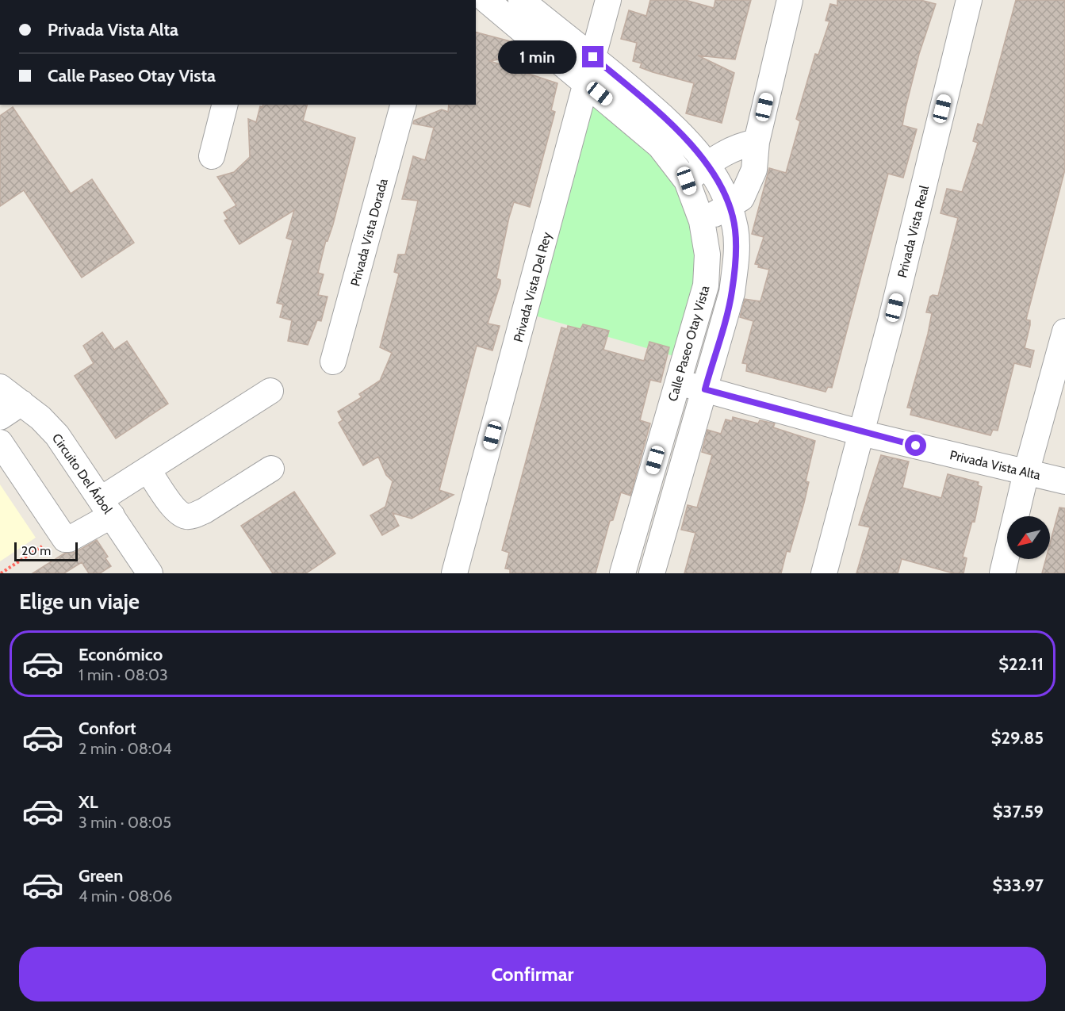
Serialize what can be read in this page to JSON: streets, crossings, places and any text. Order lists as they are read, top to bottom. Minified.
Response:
{"streets":{"street":["Privada Vista Real","Privada Vista Dorada","Privada Vista Del Rey","Calle Paseo Otay Vista","Privada Vista Alta","Circuito Del Árbol"]},"crossings":[["Privada Vista Real","Privada Vista Alta"],["Privada Vista Del Rey","Calle Paseo Otay Vista"],["Calle Paseo Otay Vista","Privada Vista Alta"]],"scale_bar":"20 m","north":"bottom left","page":{"banner":["Privada Vista Alta","Calle Paseo Otay Vista"],"bubble":"1 min","scale":"20 m","heading":"Elige un viaje","list":[{"name":"Económico","note":"1 min · 08:03","value":"$22.11"},{"name":"Confort","note":"2 min · 08:04","value":"$29.85"},{"name":"XL","note":"3 min · 08:05","value":"$37.59"},{"name":"Green","note":"4 min · 08:06","value":"$33.97"}],"buttons":"Confirmar"}}
